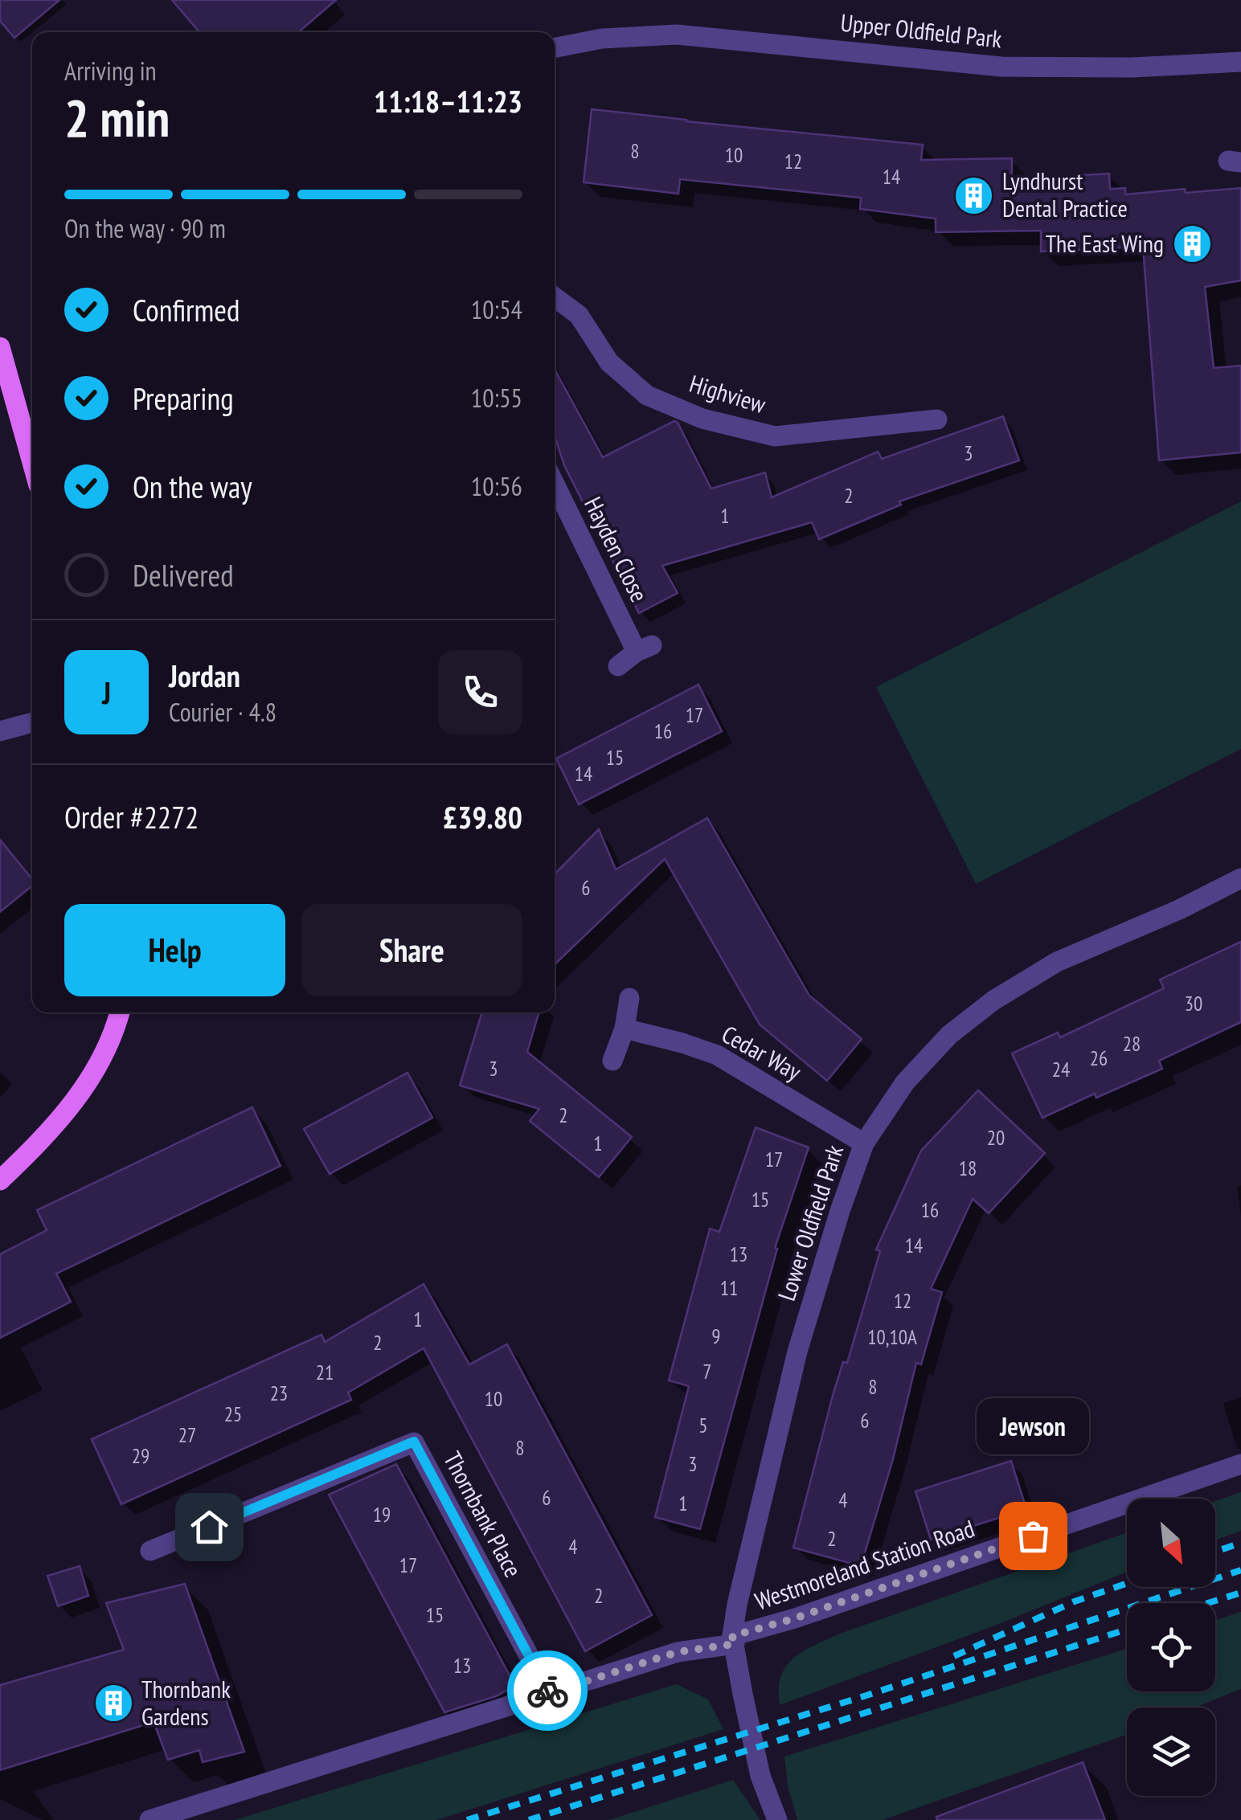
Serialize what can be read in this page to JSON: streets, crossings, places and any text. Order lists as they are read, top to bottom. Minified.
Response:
{"streets":{"street":["Upper Oldfield Park","Highview","Hayden Close","Cedar Way","Lower Oldfield Park","Thornbank Place","Westmoreland Station Road"]},"crossings":[["Cedar Way","Lower Oldfield Park"],["Lower Oldfield Park","Westmoreland Station Road"]],"places":{"building":["Lyndhurst Dental Practice","The East Wing","Thornbank Gardens"],"other":["Jewson"]},"house_numbers":["8","10","12","14","3","2","1","17","16","15","14","6","30","28","26","3","24","2","20","1","17","18","15","16","14","13","11","12","1","9","10,10A","2","7","21","8","23","10","25","6","5","27","8","29","3","6","4","1","19","2","4","17","2","15","13"],"north":"bottom right","page":{"heading":["2 min","Arriving in","11:18–11:23"],"panel":["Jordan","Courier · 4.8","Order #2272","£39.80"],"bar":"On the way · 90 m","list":[["Confirmed","10:54"],["Preparing","10:55"],["On the way","10:56"],"Delivered"],"round":"J","buttons":["Help","Share"],"bubble":"Jewson"}}
